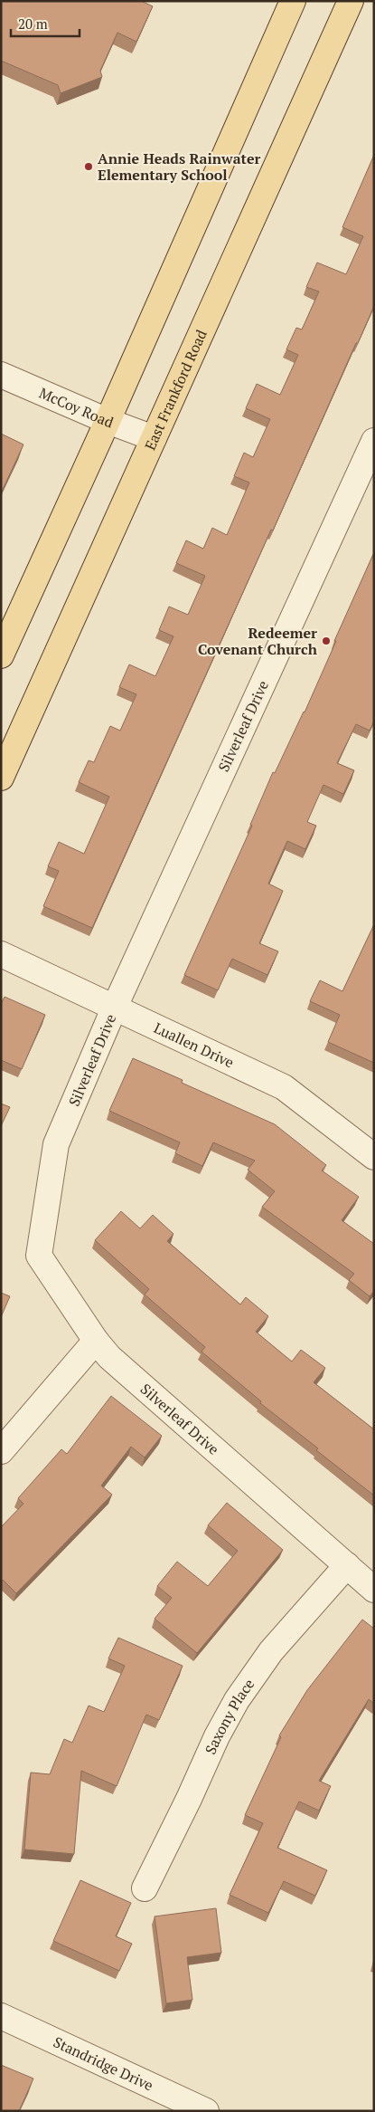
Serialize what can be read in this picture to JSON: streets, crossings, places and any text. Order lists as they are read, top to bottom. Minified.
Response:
{"streets":{"main road":["East Frankford Road"],"street":["McCoy Road","Silverleaf Drive","Luallen Drive","Saxony Place","Standridge Drive"]},"crossings":[["East Frankford Road","McCoy Road"],["Silverleaf Drive","Luallen Drive"],["Silverleaf Drive","Saxony Place"]],"places":["Annie Heads Rainwater Elementary School","Redeemer Covenant Church"],"scale_bar":"20 m"}
